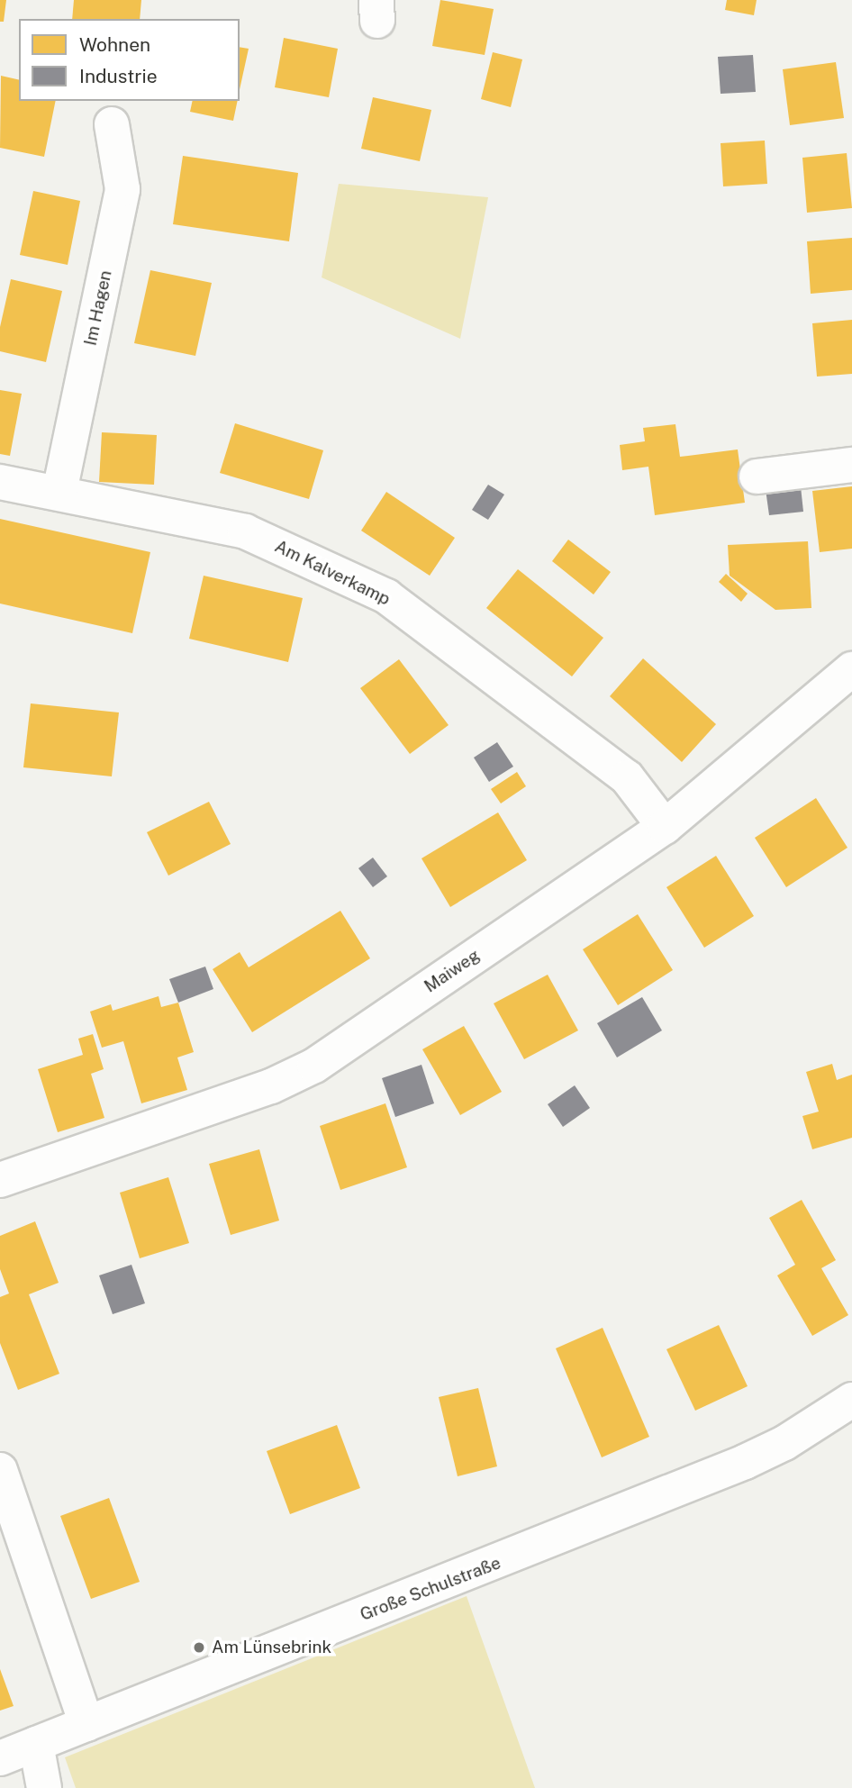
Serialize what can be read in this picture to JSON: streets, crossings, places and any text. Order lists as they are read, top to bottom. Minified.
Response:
{"streets":{"street":["Im Hagen","Am Kalverkamp","Maiweg","Große Schulstraße"]},"crossings":[["Im Hagen","Am Kalverkamp"],["Am Kalverkamp","Maiweg"]],"places":["Am Lünsebrink"],"legend":["Wohnen","Industrie"]}
